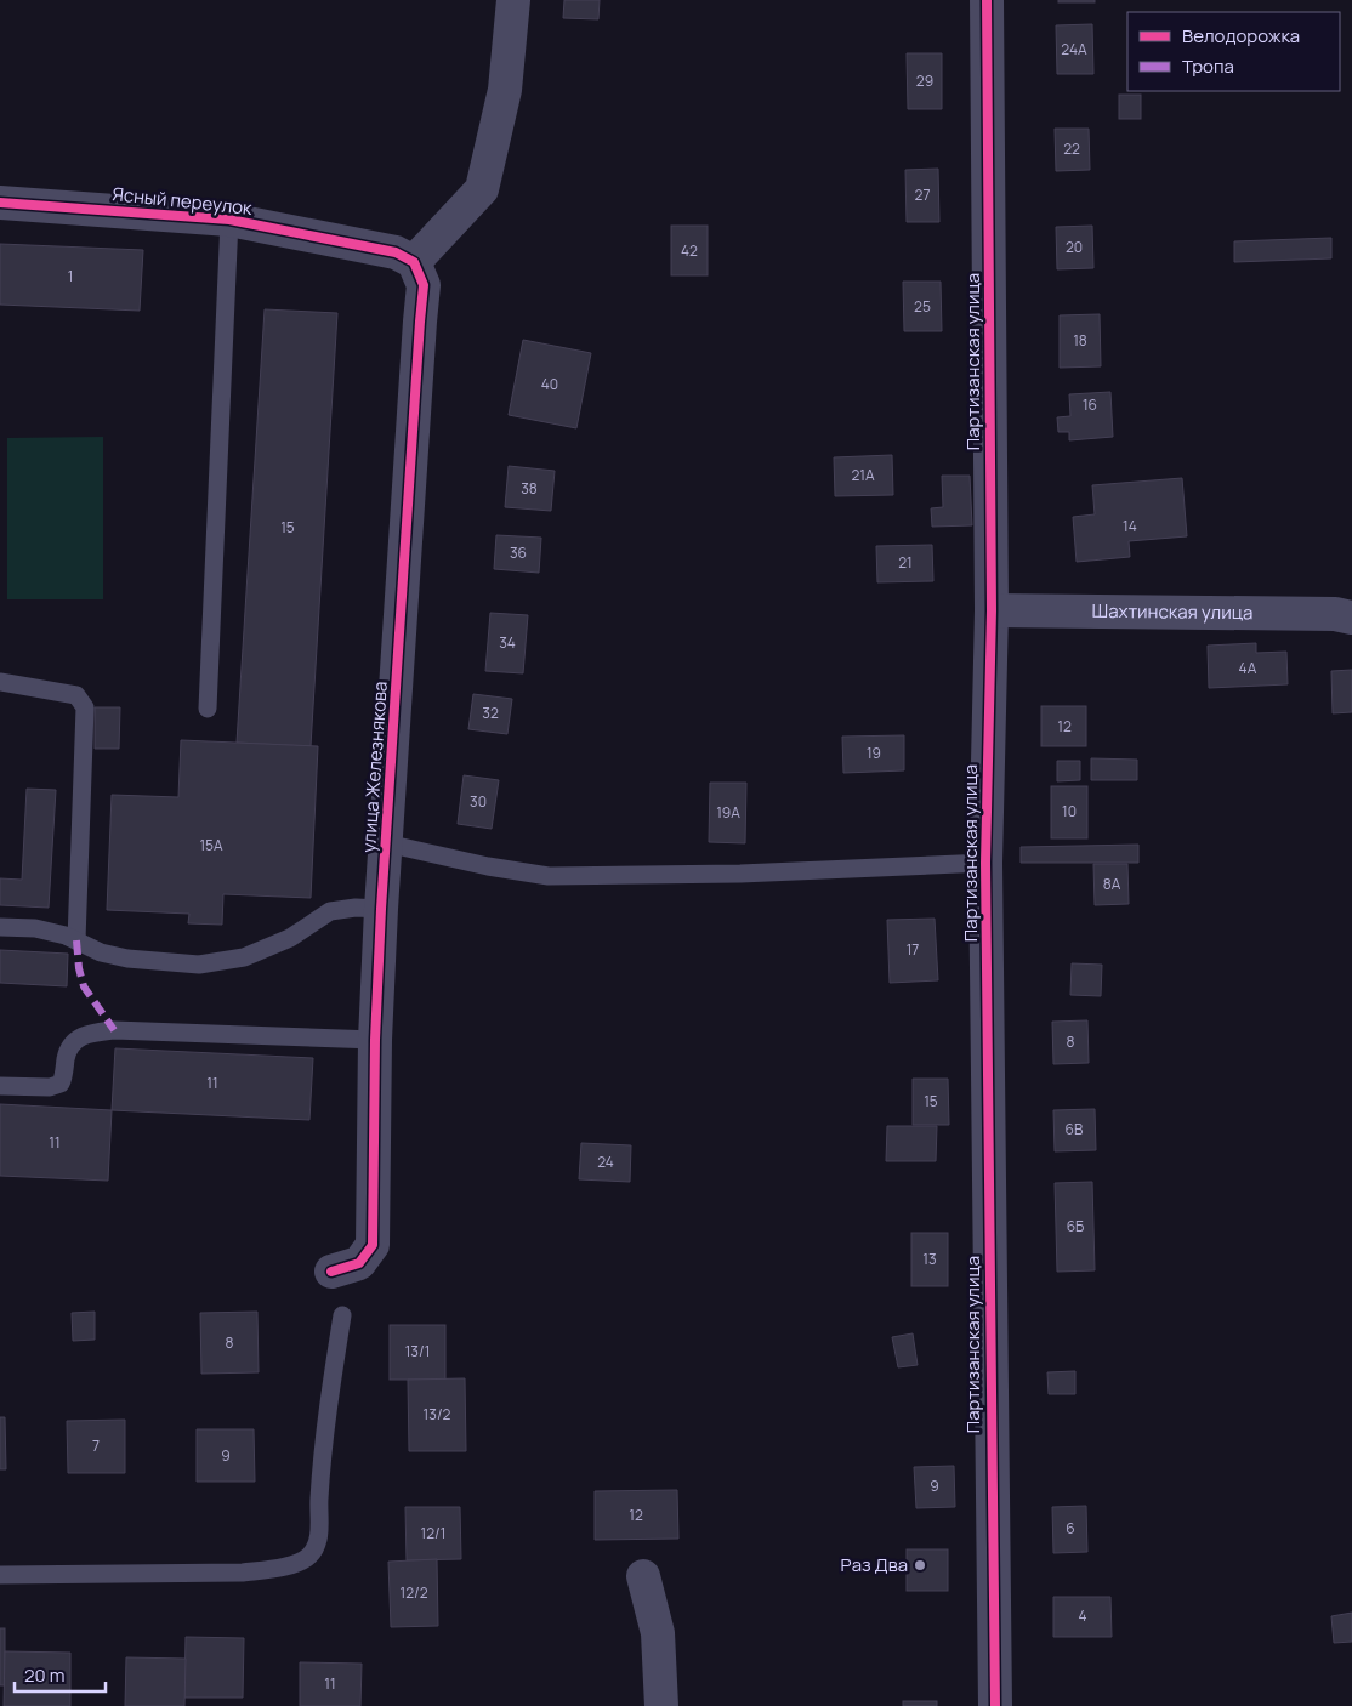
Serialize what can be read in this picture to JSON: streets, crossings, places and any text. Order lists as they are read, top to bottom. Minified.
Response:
{"streets":{"street":["Ясный переулок","Партизанская улица","Шахтинская улица","улица Железнякова"]},"crossings":[["Ясный переулок","улица Железнякова"],["Партизанская улица","Шахтинская улица"]],"places":["Раз Два"],"house_numbers":["24А","29","22","27","20","42","1","25","18","40","16","21А","38","14","15","36","21","34","4А","32","12","19","30","10","19А","15А","8А","17","8","11","15","6В","11","24","6Б","13","8","13/1","13/2","7","9","9","12","6","12/1","12/2","4","11"],"legend":["Велодорожка","Тропа"],"scale_bar":"20 m"}
